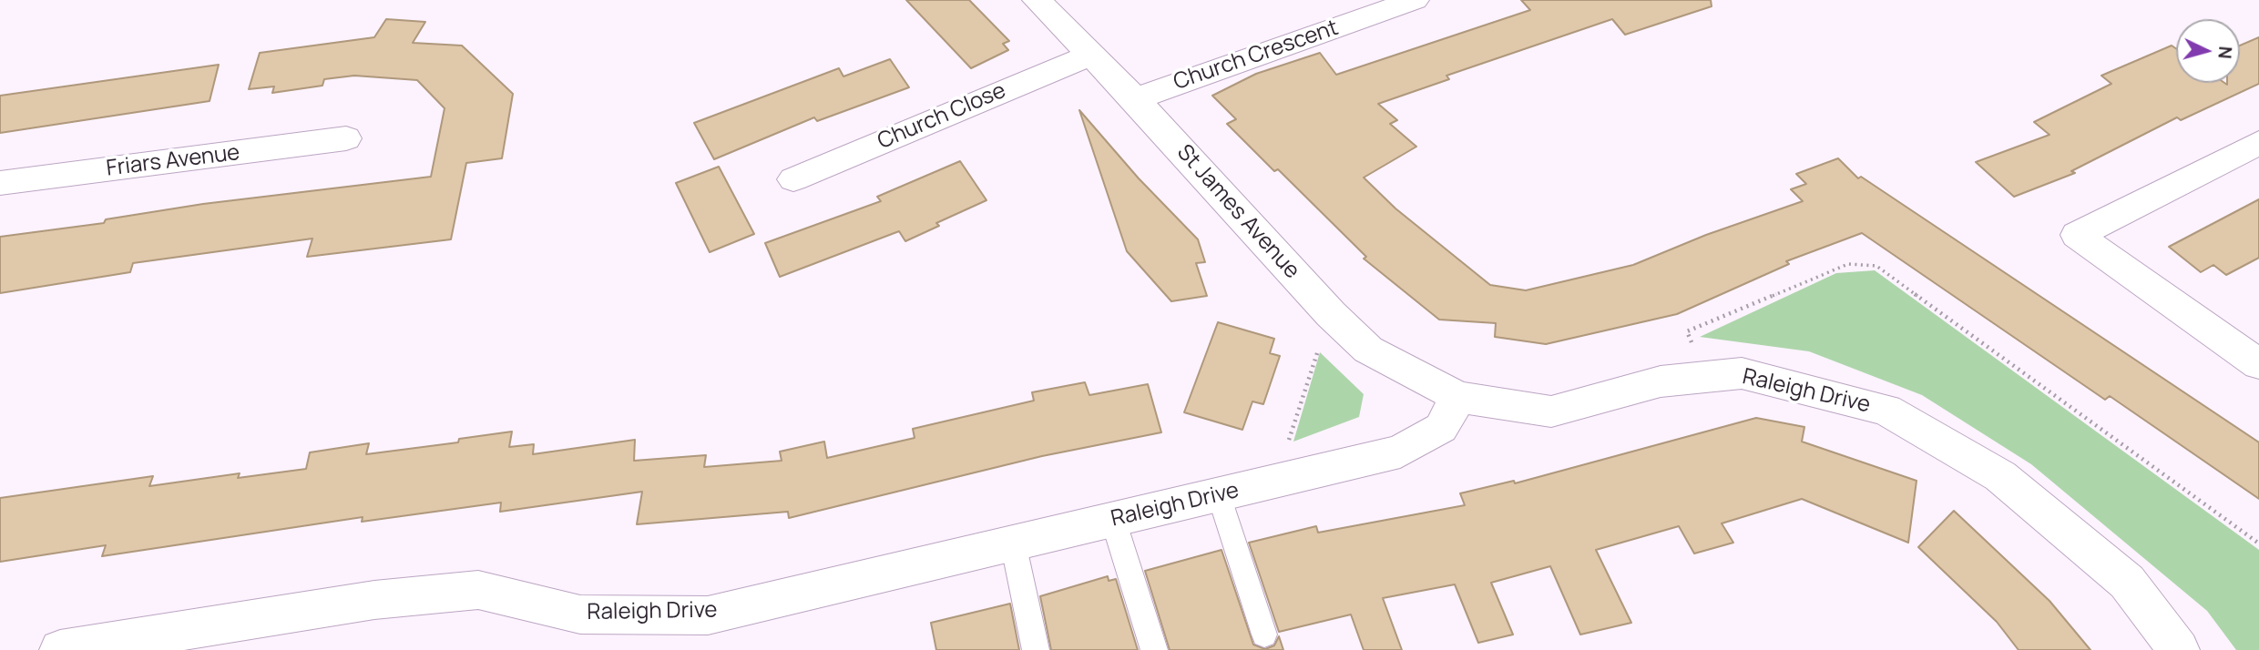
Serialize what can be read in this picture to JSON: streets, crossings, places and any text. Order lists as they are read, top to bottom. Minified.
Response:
{"streets":{"street":["Church Crescent","Church Close","Friars Avenue","St James Avenue","Raleigh Drive"]},"crossings":[["Church Crescent","St James Avenue"],["Church Close","St James Avenue"],["St James Avenue","Raleigh Drive"]],"north":"right"}
